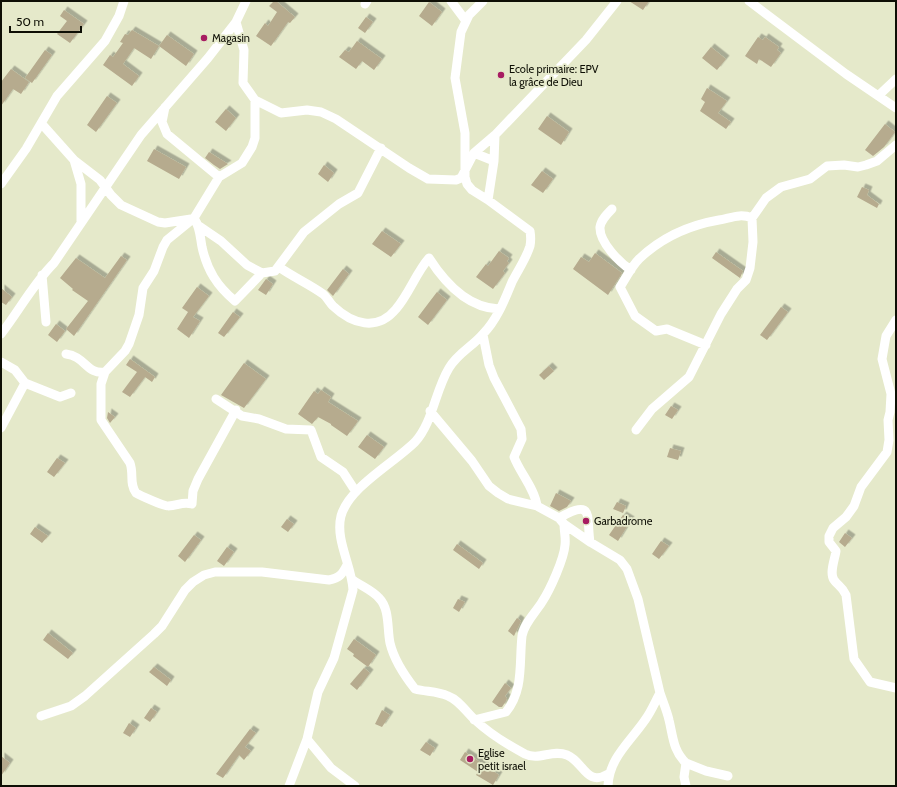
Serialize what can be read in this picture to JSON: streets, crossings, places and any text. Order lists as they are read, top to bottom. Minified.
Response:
{"places":["Magasin","Ecole primaire: EPV la grâce de Dieu","Garbadrome","Eglise petit israel"],"scale_bar":"50 m"}
